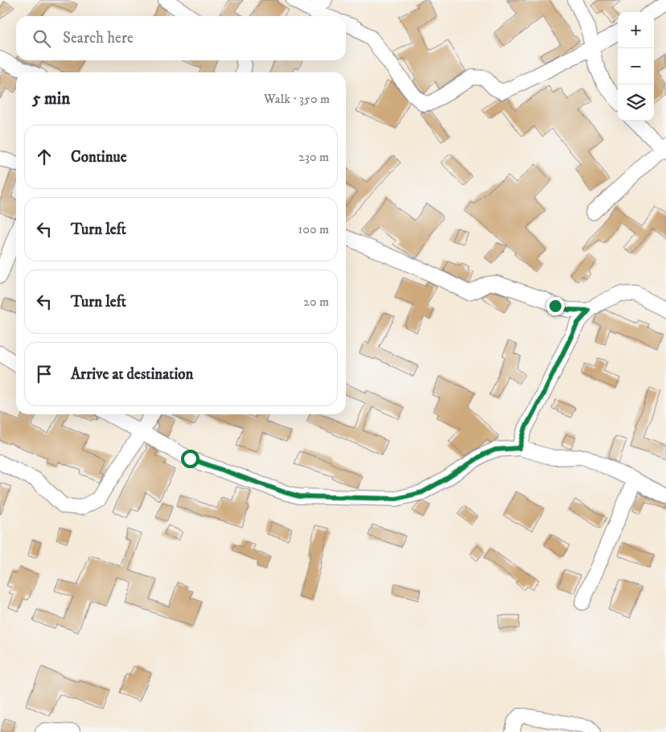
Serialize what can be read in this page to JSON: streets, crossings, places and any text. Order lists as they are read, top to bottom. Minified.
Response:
{"page":{"map_buttons":["+","−"],"search":"Search here","heading":["5 min","Walk · 350 m"],"list":[["Continue","230 m"],["Turn left","100 m"],["Turn left","20 m"],"Arrive at destination"]}}
